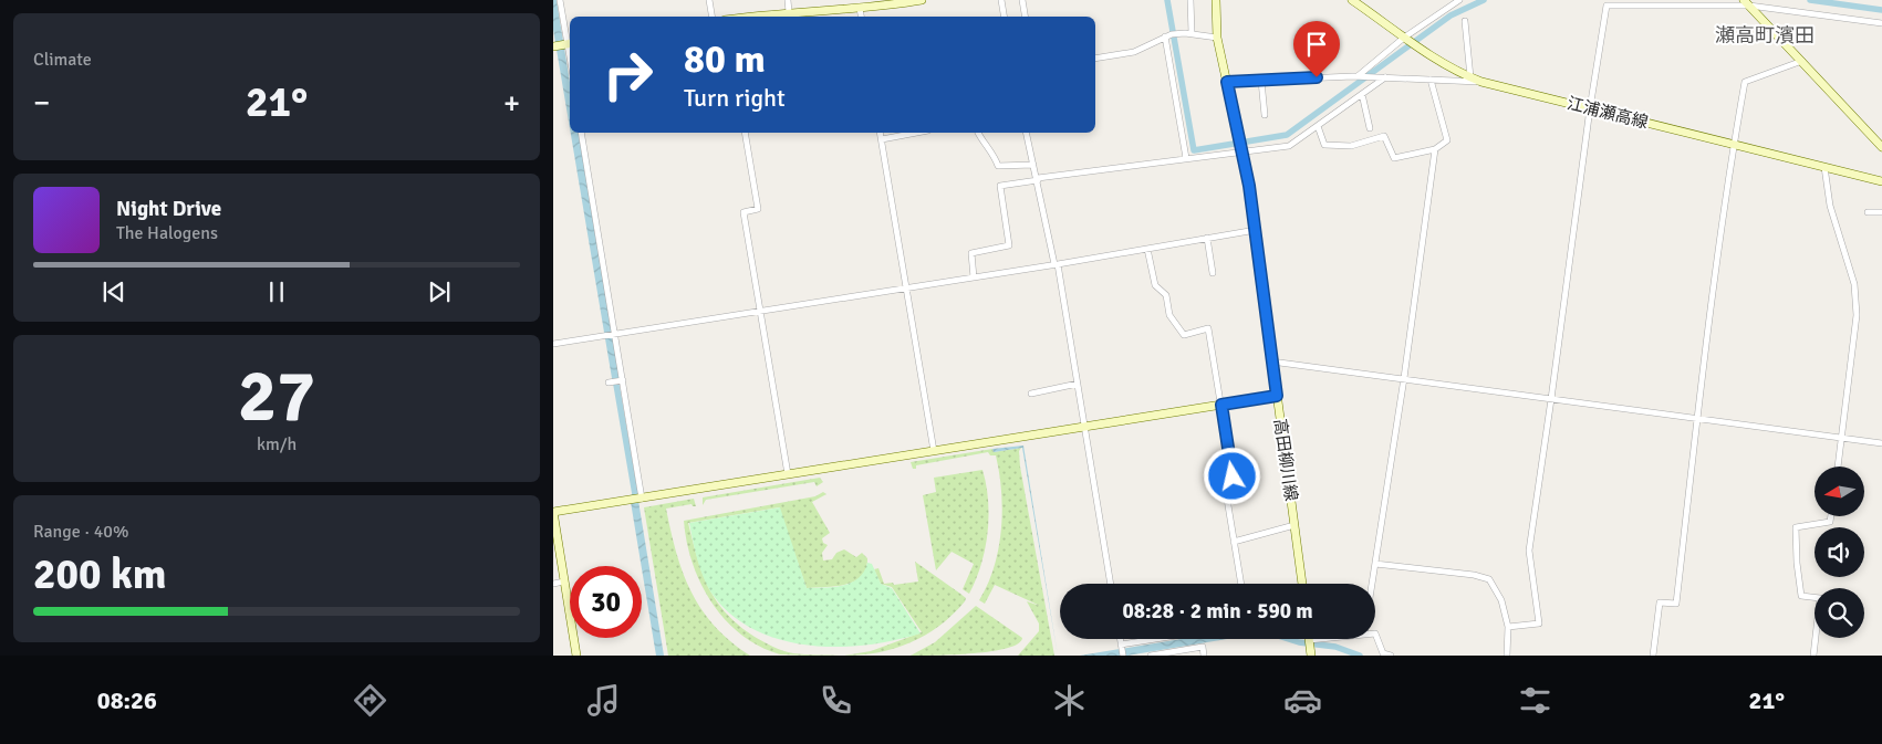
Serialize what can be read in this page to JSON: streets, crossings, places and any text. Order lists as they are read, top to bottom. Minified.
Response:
{"streets":{"main road":["江浦瀬高線","高田柳川線"]},"districts":["瀬高町濱田"],"north":"left","page":{"tile":["Climate",["27","km/h"],["Range · 40%","200 km"]],"turn":["80 m","Turn right"],"heat":["−","21°","+"],"song":["Night Drive","The Halogens"],"limit":"30","trip":"08:28 · 2 min · 590 m","tabs":["08:26","21°"]}}
